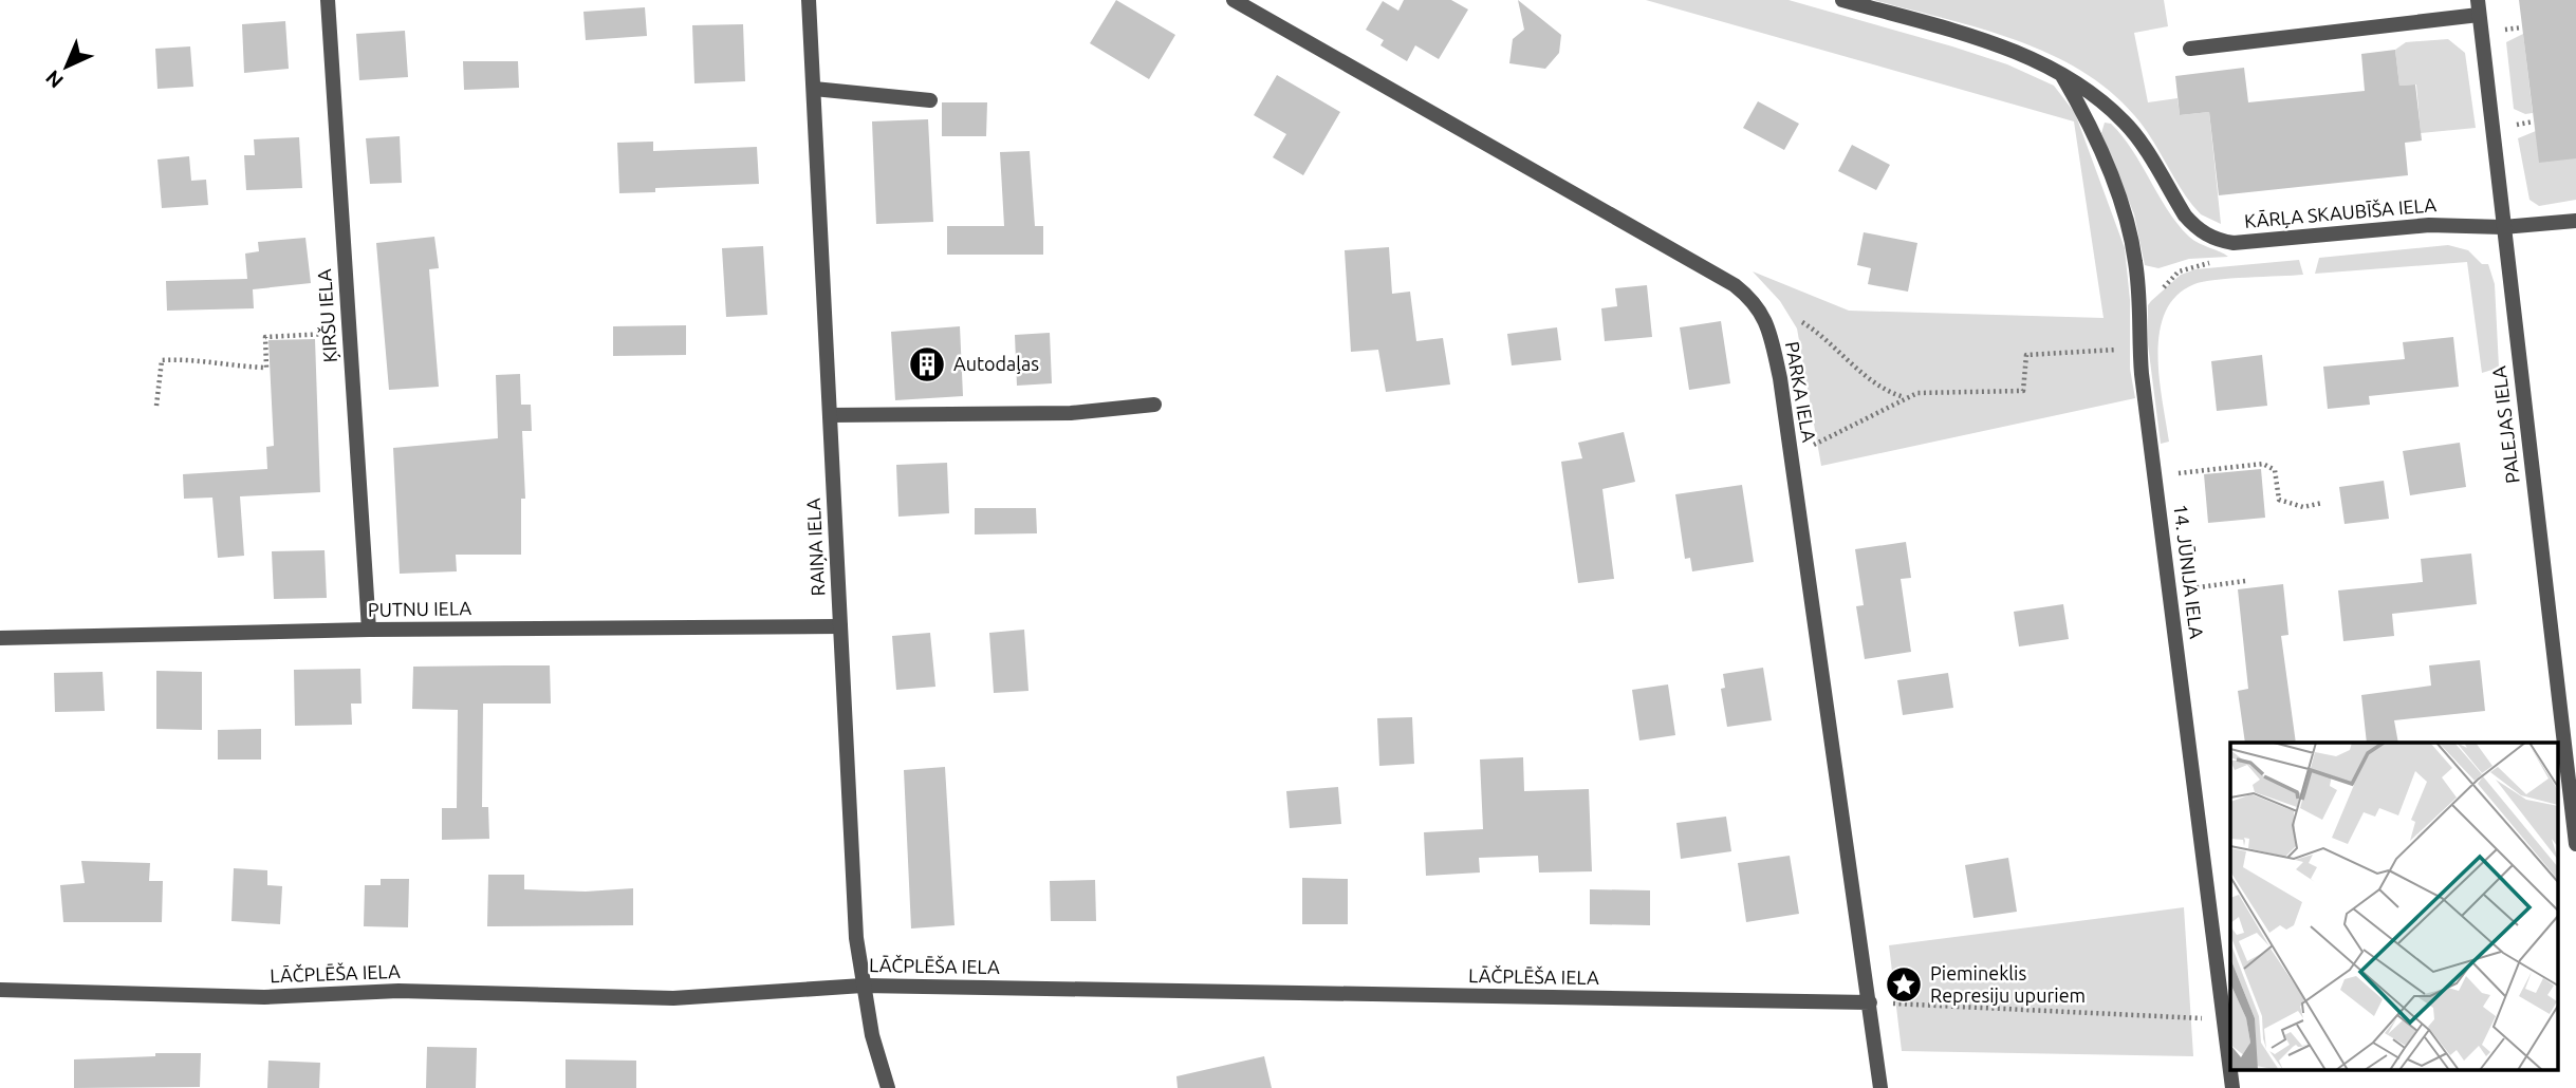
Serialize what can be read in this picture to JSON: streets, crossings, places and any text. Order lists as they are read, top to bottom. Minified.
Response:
{"streets":{"street":["KĀRĻA SKAUBĪŠA IELA","ĶIRŠU IELA","PARKA IELA","PALEJAS IELA","RAIŅA IELA","14. JŪNIJA IELA","PUTNU IELA","LĀČPLĒŠA IELA"]},"crossings":[["KĀRĻA SKAUBĪŠA IELA","PALEJAS IELA"],["KĀRĻA SKAUBĪŠA IELA","14. JŪNIJA IELA"],["ĶIRŠU IELA","PUTNU IELA"],["PARKA IELA","LĀČPLĒŠA IELA"],["RAIŅA IELA","PUTNU IELA"],["RAIŅA IELA","LĀČPLĒŠA IELA"]],"places":{"building":["Autodaļas"],"place":["Piemineklis Represiju upuriem"]},"north":"bottom left"}
